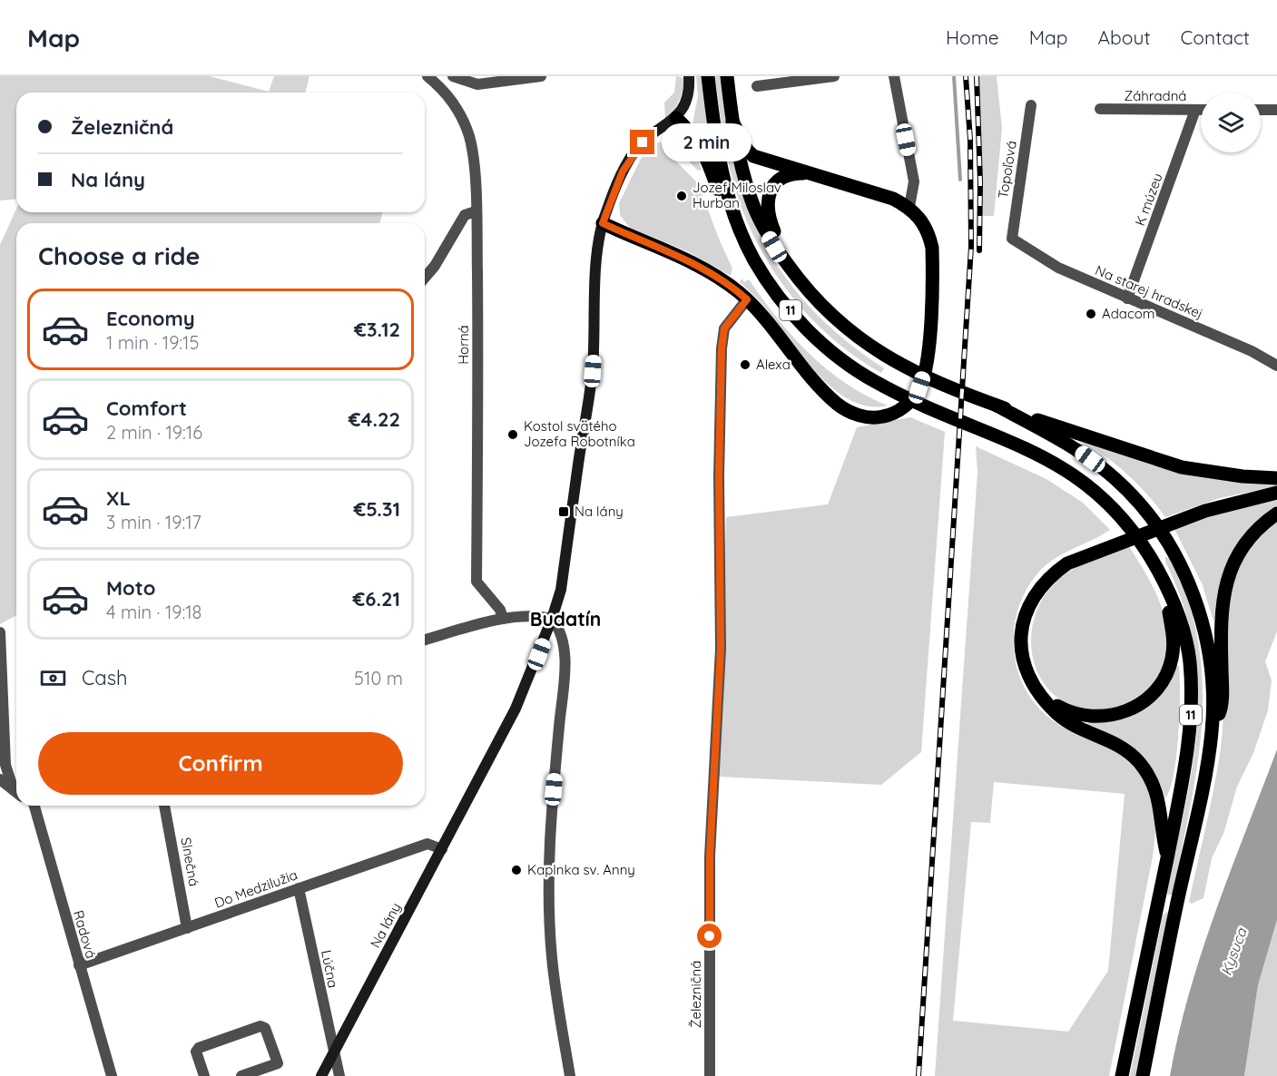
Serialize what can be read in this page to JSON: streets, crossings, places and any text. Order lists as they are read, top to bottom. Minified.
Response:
{"streets":{"main road":["11"],"street":["Záhradná","Topoľová","K múzeu","Na starej hradskej","Horná","Slnečná","Do Medzilužia","Na lány","Radová","Lúčna","Železničná"]},"crossings":[["Záhradná","K múzeu"],["Topoľová","Na starej hradskej"],["K múzeu","Na starej hradskej"],["Slnečná","Do Medzilužia"],["Do Medzilužia","Na lány"],["Do Medzilužia","Radová"],["Do Medzilužia","Lúčna"],["Na lány","Lúčna"]],"districts":["Budatín"],"water":["Kysuca"],"places":{"other":["Jozef Miloslav Hurban","Adacom","Alexa","Kostol svätého Jozefa Robotníka","Kaplnka sv. Anny"],"transit":["Na lány"]},"page":{"header":"Map","nav":["Home","Map","About","Contact"],"banner":["Železničná","Na lány"],"bubble":"2 min","heading":"Choose a ride","list":[{"name":"Economy","note":"1 min · 19:15","value":"€3.12"},{"name":"Comfort","note":"2 min · 19:16","value":"€4.22"},{"name":"XL","note":"3 min · 19:17","value":"€5.31"},{"name":"Moto","note":"4 min · 19:18","value":"€6.21"}],"pay":["Cash","510 m"],"buttons":"Confirm"}}
